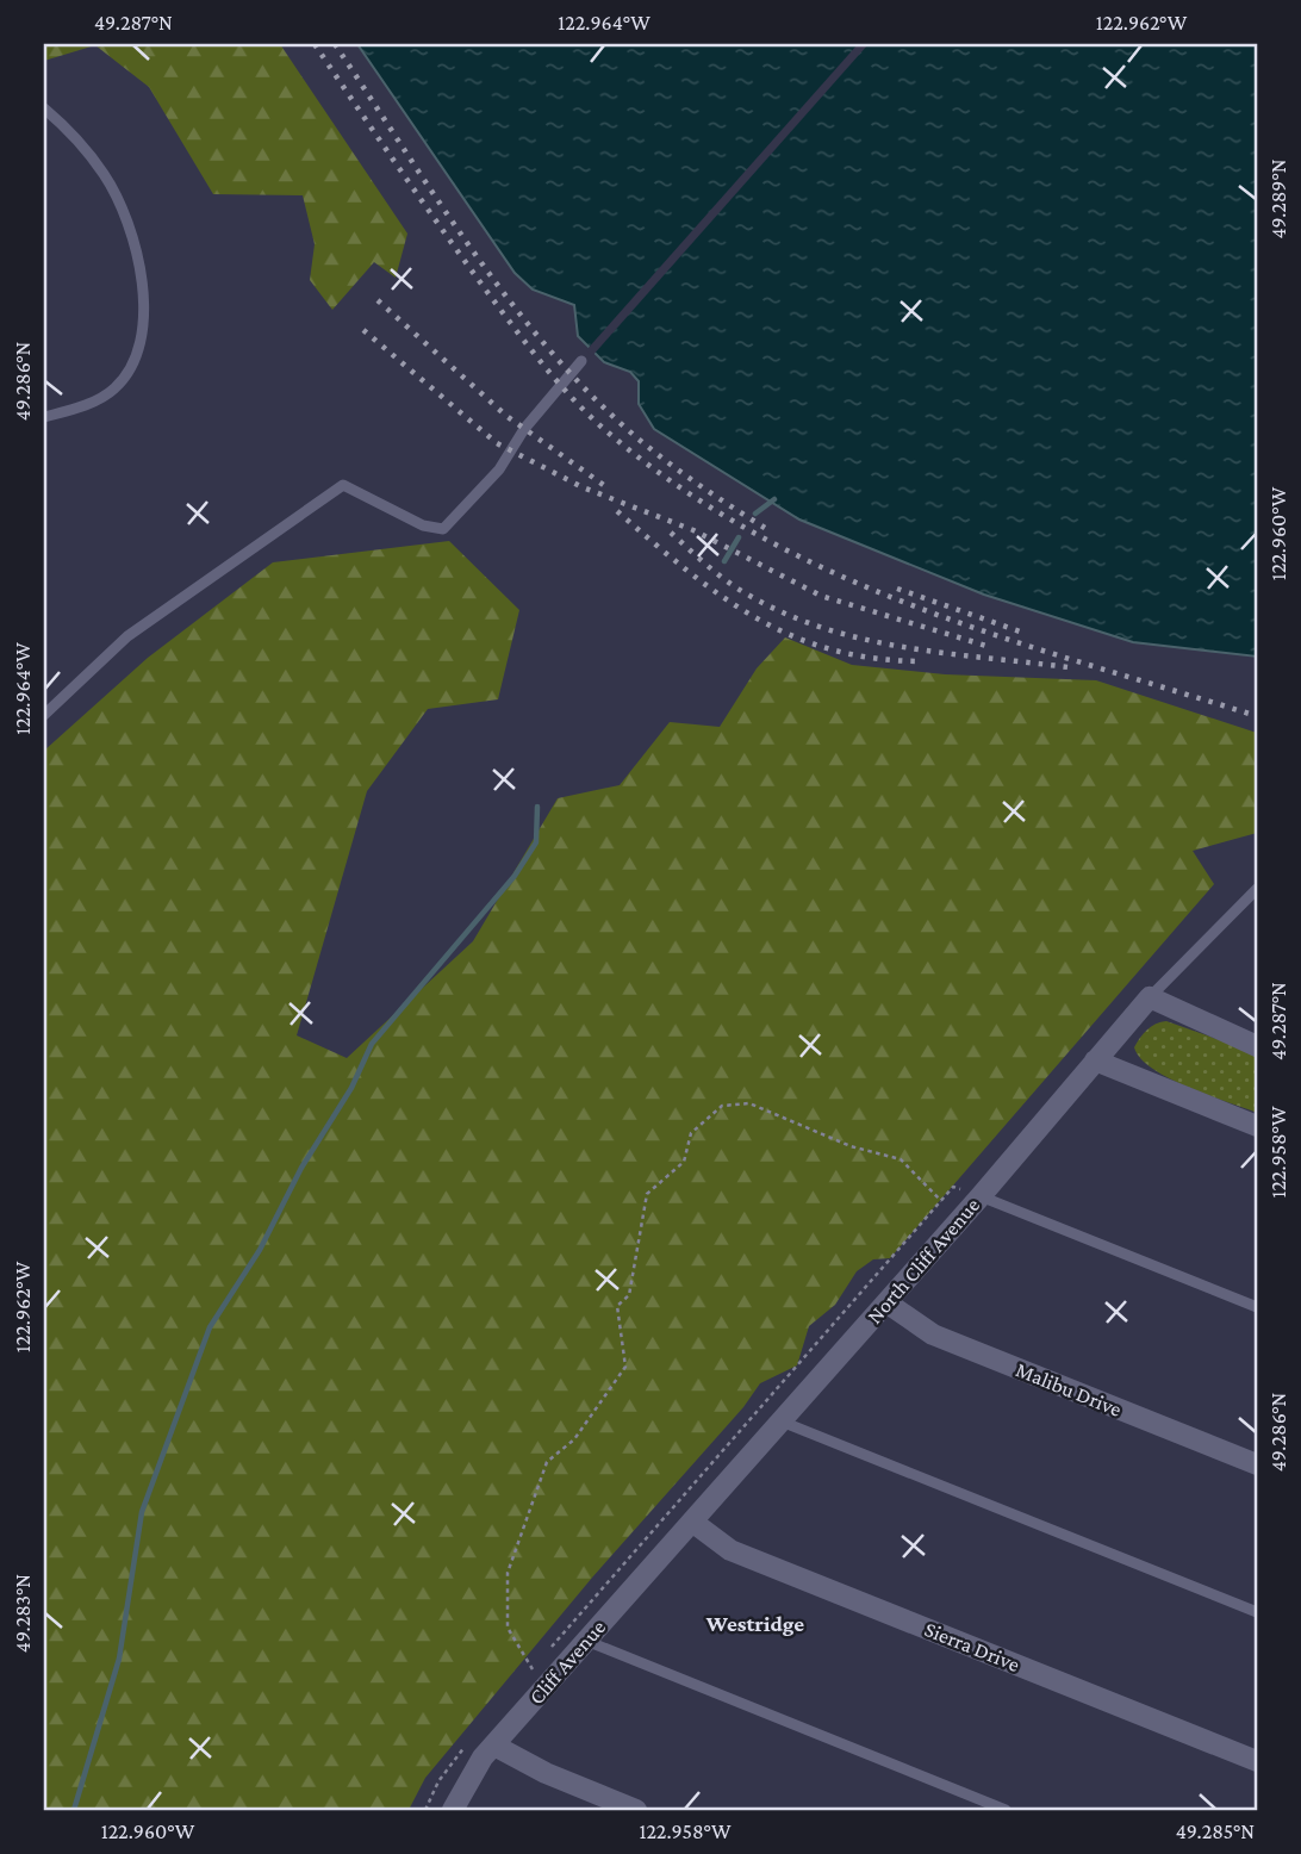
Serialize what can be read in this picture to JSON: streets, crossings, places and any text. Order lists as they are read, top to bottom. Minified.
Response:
{"streets":{"street":["North Cliff Avenue","Malibu Drive","Sierra Drive","Cliff Avenue"]},"crossings":[["North Cliff Avenue","Malibu Drive"],["North Cliff Avenue","Sierra Drive"],["North Cliff Avenue","Cliff Avenue"],["Sierra Drive","Cliff Avenue"]],"districts":["Westridge"],"coordinates":["49.287°N","122.964°W","122.962°W","49.289°N","49.286°N","122.960°W","122.958°W","49.283°N","49.285°N"]}
